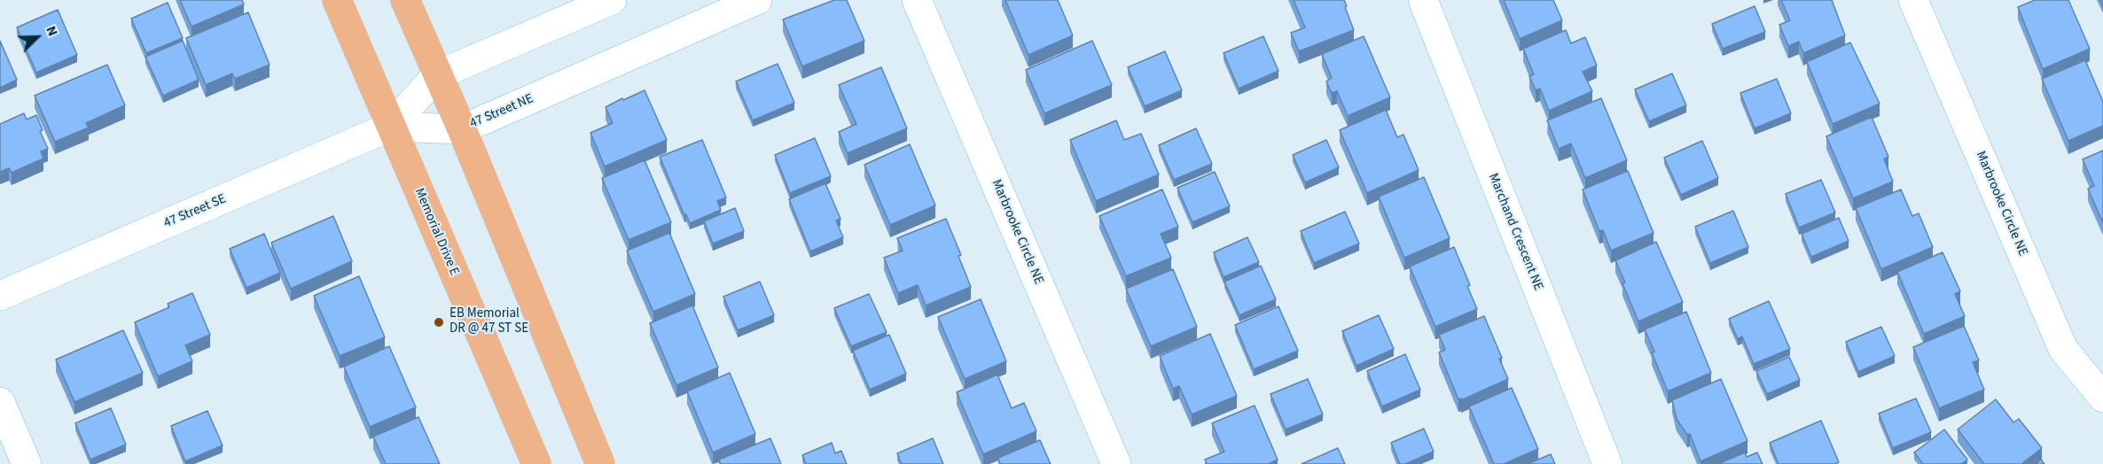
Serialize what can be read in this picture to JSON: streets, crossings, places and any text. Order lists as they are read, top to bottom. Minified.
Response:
{"streets":{"main road":["Memorial Drive E"],"street":["47 Street NE","Marbrooke Circle NE","47 Street SE","Marchand Crescent NE"]},"crossings":[["47 Street NE","47 Street SE"],["47 Street NE","Memorial Drive E"],["47 Street SE","Memorial Drive E"]],"places":["EB Memorial DR @ 47 ST SE"],"north":"top right"}
